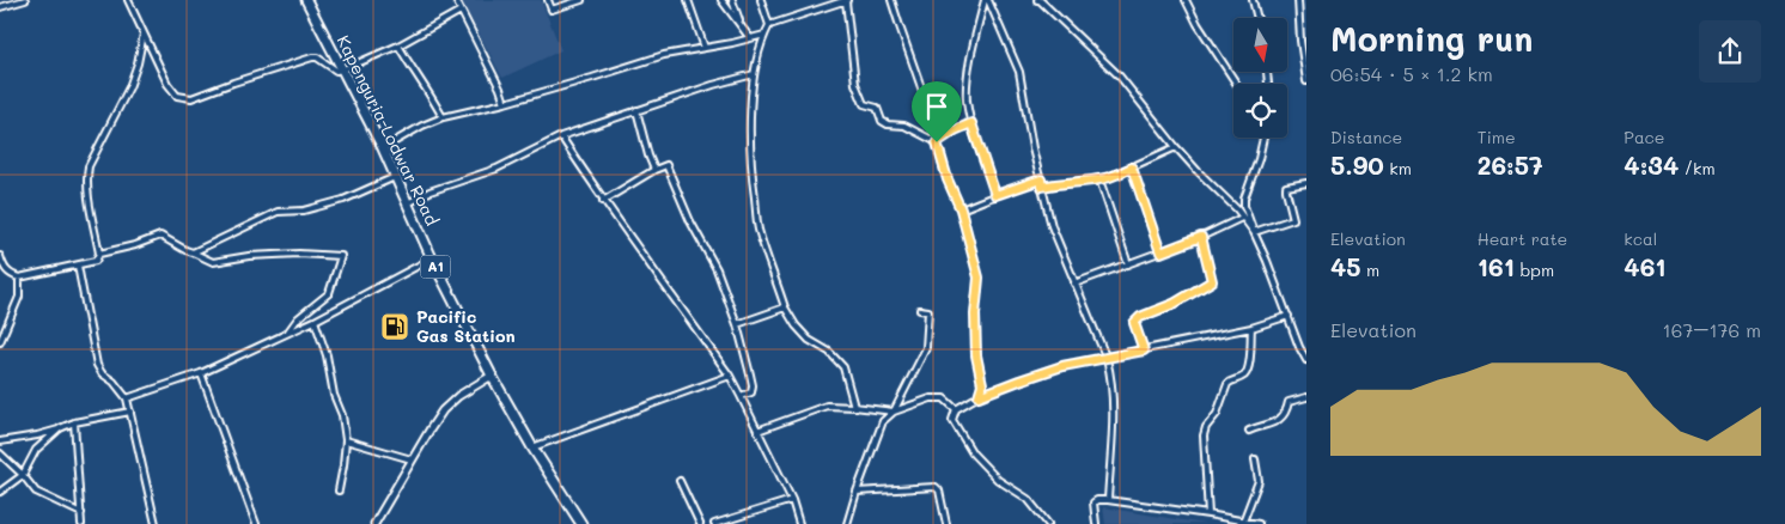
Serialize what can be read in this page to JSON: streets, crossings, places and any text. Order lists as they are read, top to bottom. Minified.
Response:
{"streets":{"highway":["Kapenguria-Lodwar Road","A1"]},"places":{"fuel station":["Pacific Gas Station"]},"north":"bottom","page":{"heading":["Morning run","06:54 · 5 × 1.2 km"],"stats":[["Distance","5.90 km"],["Time","26:57"],["Pace","4:34 /km"],["Elevation","45 m"],["Heart rate","161 bpm"],["kcal","461"]],"chart":["Elevation","167–176 m"]}}
